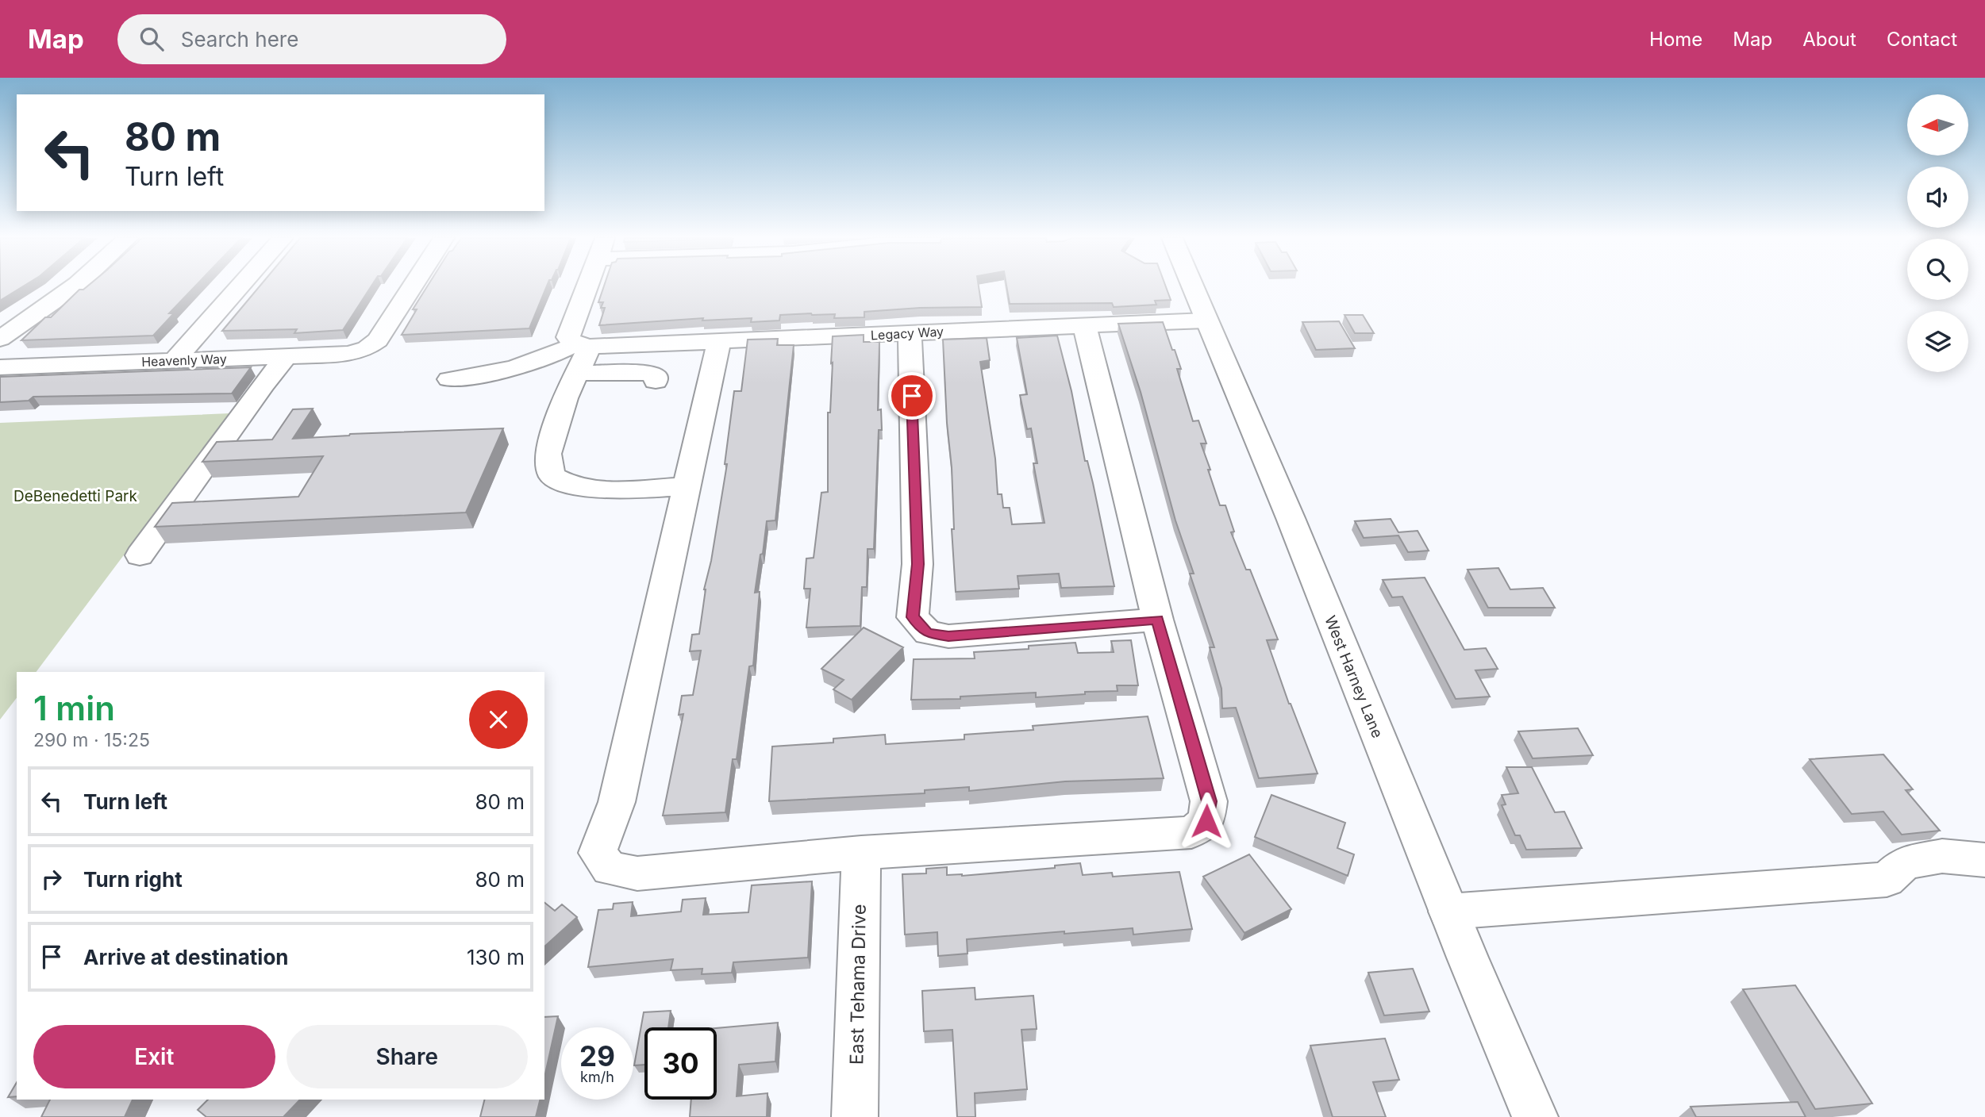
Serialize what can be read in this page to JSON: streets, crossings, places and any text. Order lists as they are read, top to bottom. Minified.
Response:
{"streets":{"street":["Legacy Way","Heavenly Way","West Harney Lane","East Tehama Drive"]},"crossings":[["Legacy Way","West Harney Lane"]],"parks":["DeBenedetti Park"],"north":"left","page":{"header":"Map","search":"Search here","nav":["Home","Map","About","Contact"],"turn":["80 m","Turn left"],"heading":["1 min","290 m · 15:25"],"list":[{"name":"Turn left","value":"80 m"},{"name":"Turn right","value":"80 m"},{"name":"Arrive at destination","value":"130 m"}],"buttons":["Exit","Share"],"speed":"29 km/h","limit":"30"}}
